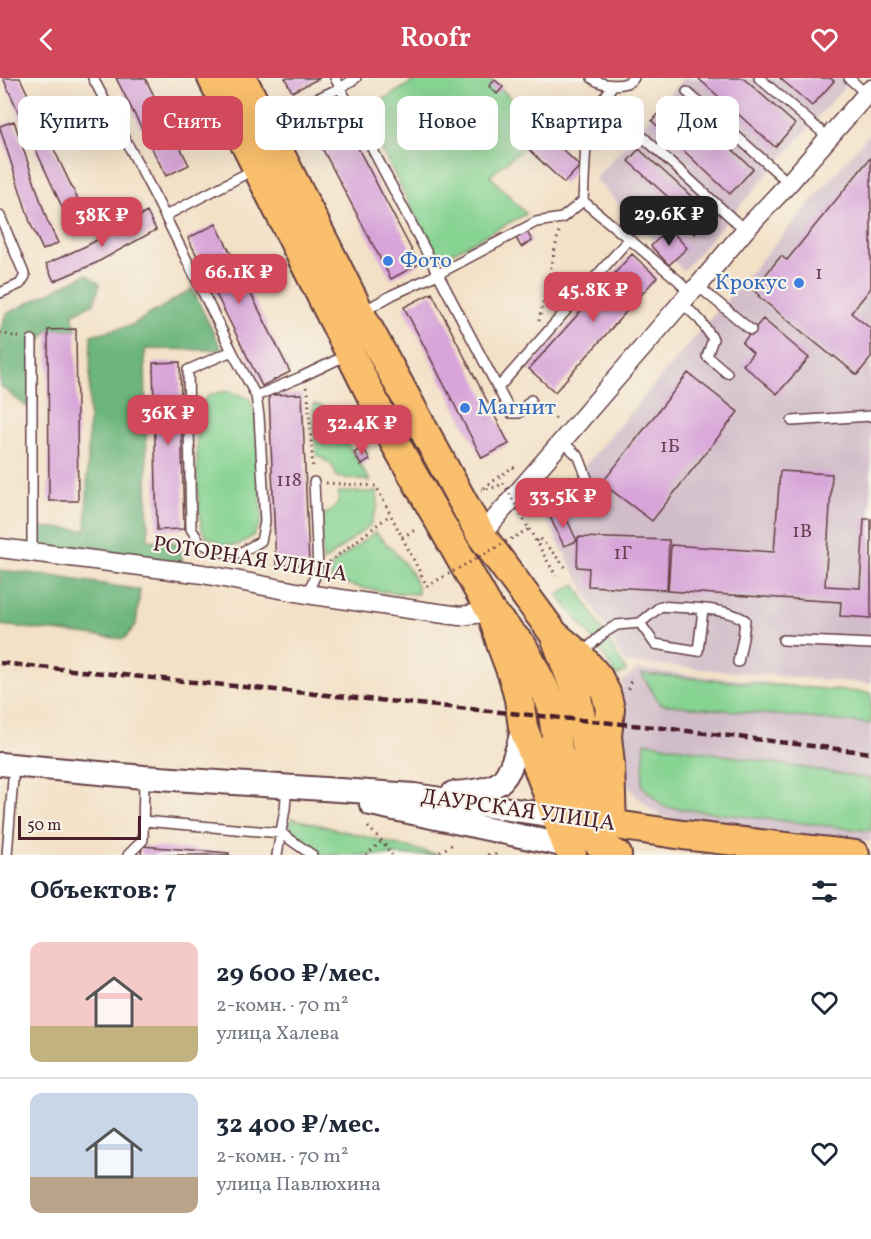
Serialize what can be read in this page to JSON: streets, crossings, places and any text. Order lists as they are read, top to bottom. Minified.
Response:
{"streets":{"main road":["ДАУРСКАЯ УЛИЦА"],"street":["РОТОРНАЯ УЛИЦА"]},"places":["Фото","Крокус","Магнит"],"house_numbers":["1","1Б","118","1В","1Г"],"scale_bar":"50 m","page":{"header":"Roofr","chip":["Купить","Снять","Фильтры","Новое","Квартира","Дом"],"price":["29.6K ₽","38K ₽","66.1K ₽","45.8K ₽","36K ₽","32.4K ₽","33.5K ₽"],"scale":"50 m","heading":"Объектов: 7","list":[{"name":"29 600 ₽/мес.","note":"2-комн. · 70 m² · улица Халева"},{"name":"32 400 ₽/мес.","note":"2-комн. · 70 m² · улица Павлюхина"}]}}
